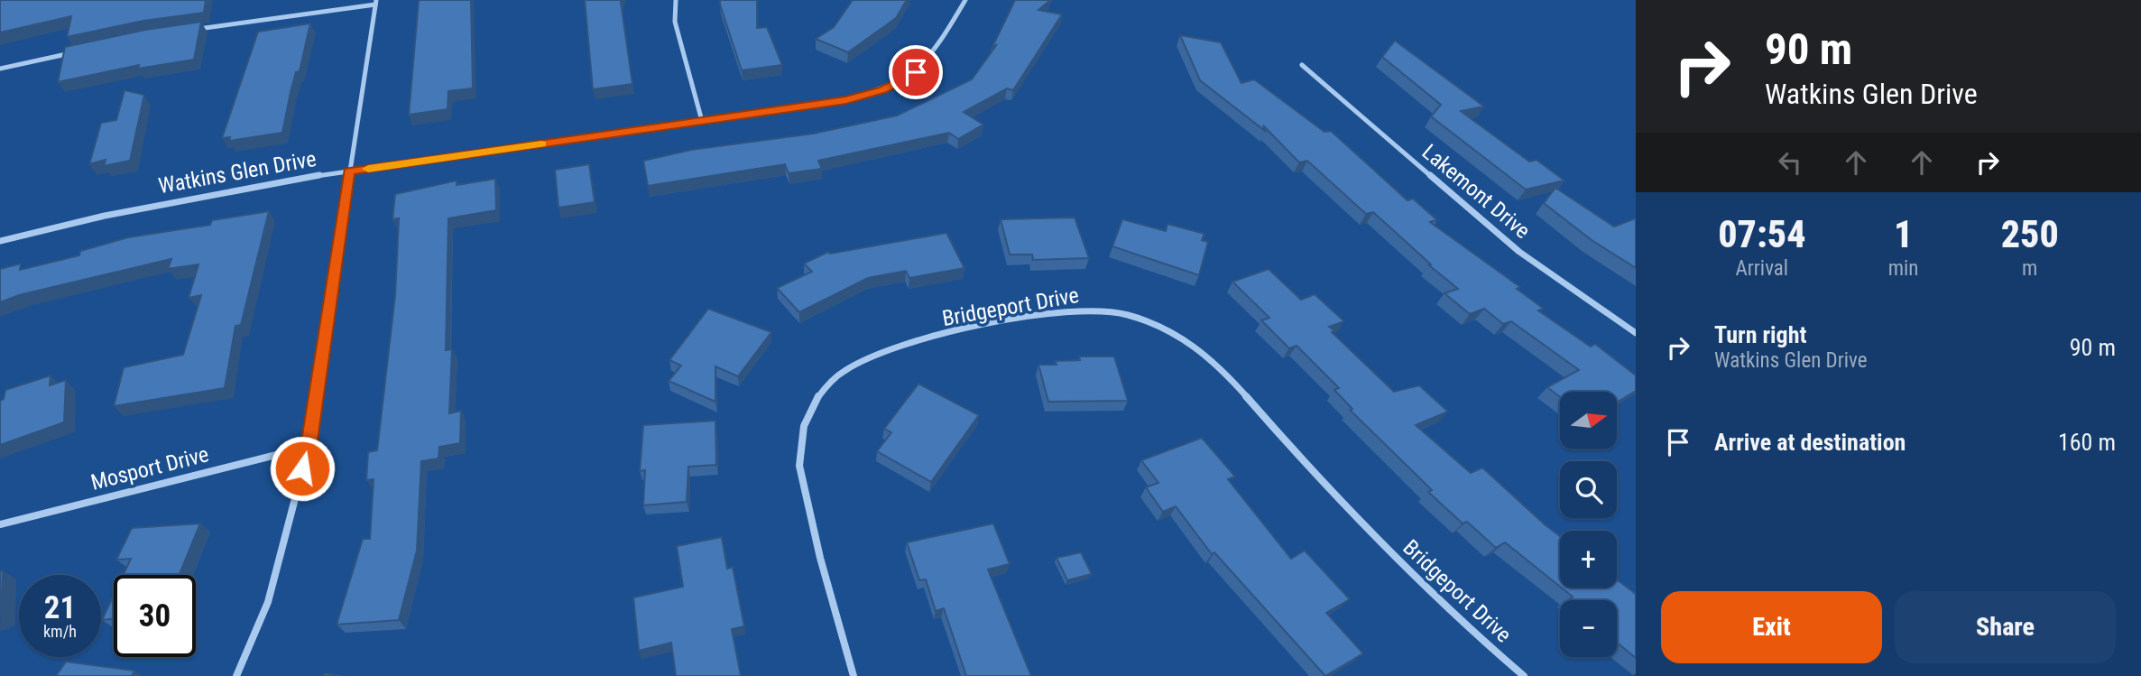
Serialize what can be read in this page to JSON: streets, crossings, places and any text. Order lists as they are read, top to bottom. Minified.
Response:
{"streets":{"street":["Watkins Glen Drive","Lakemont Drive","Bridgeport Drive","Mosport Drive"]},"north":"right","page":{"turn":["90 m","Watkins Glen Drive"],"eta":["07:54","Arrival","1","min","250","m"],"list":[{"name":"Turn right","note":"Watkins Glen Drive","value":"90 m"},{"name":"Arrive at destination","value":"160 m"}],"map_buttons":["+","−"],"speed":"21 km/h","limit":"30","buttons":["Exit","Share"]}}
